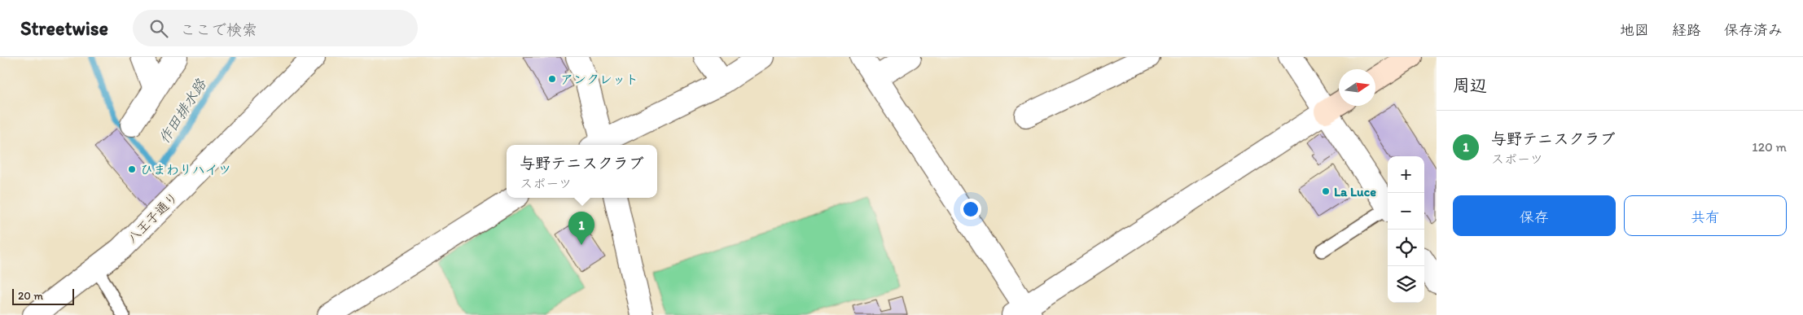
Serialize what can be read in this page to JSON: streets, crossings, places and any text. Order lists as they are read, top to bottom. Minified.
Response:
{"streets":{"street":["八王子通り"]},"water":["作田排水路"],"places":["アンクレット","ひまわりハイツ","La Luce"],"scale_bar":"20 m","north":"right","page":{"header":"Streetwise","search":"ここで検索","nav":["地図","経路","保存済み"],"heading":"周辺","list":[{"mark":"1","name":"与野テニスクラブ","note":"スポーツ","value":"120 m"}],"popup":["与野テニスクラブ","スポーツ"],"map_buttons":["+","−"],"buttons":["保存","共有"],"pins":"1","scale":"20 m"}}
